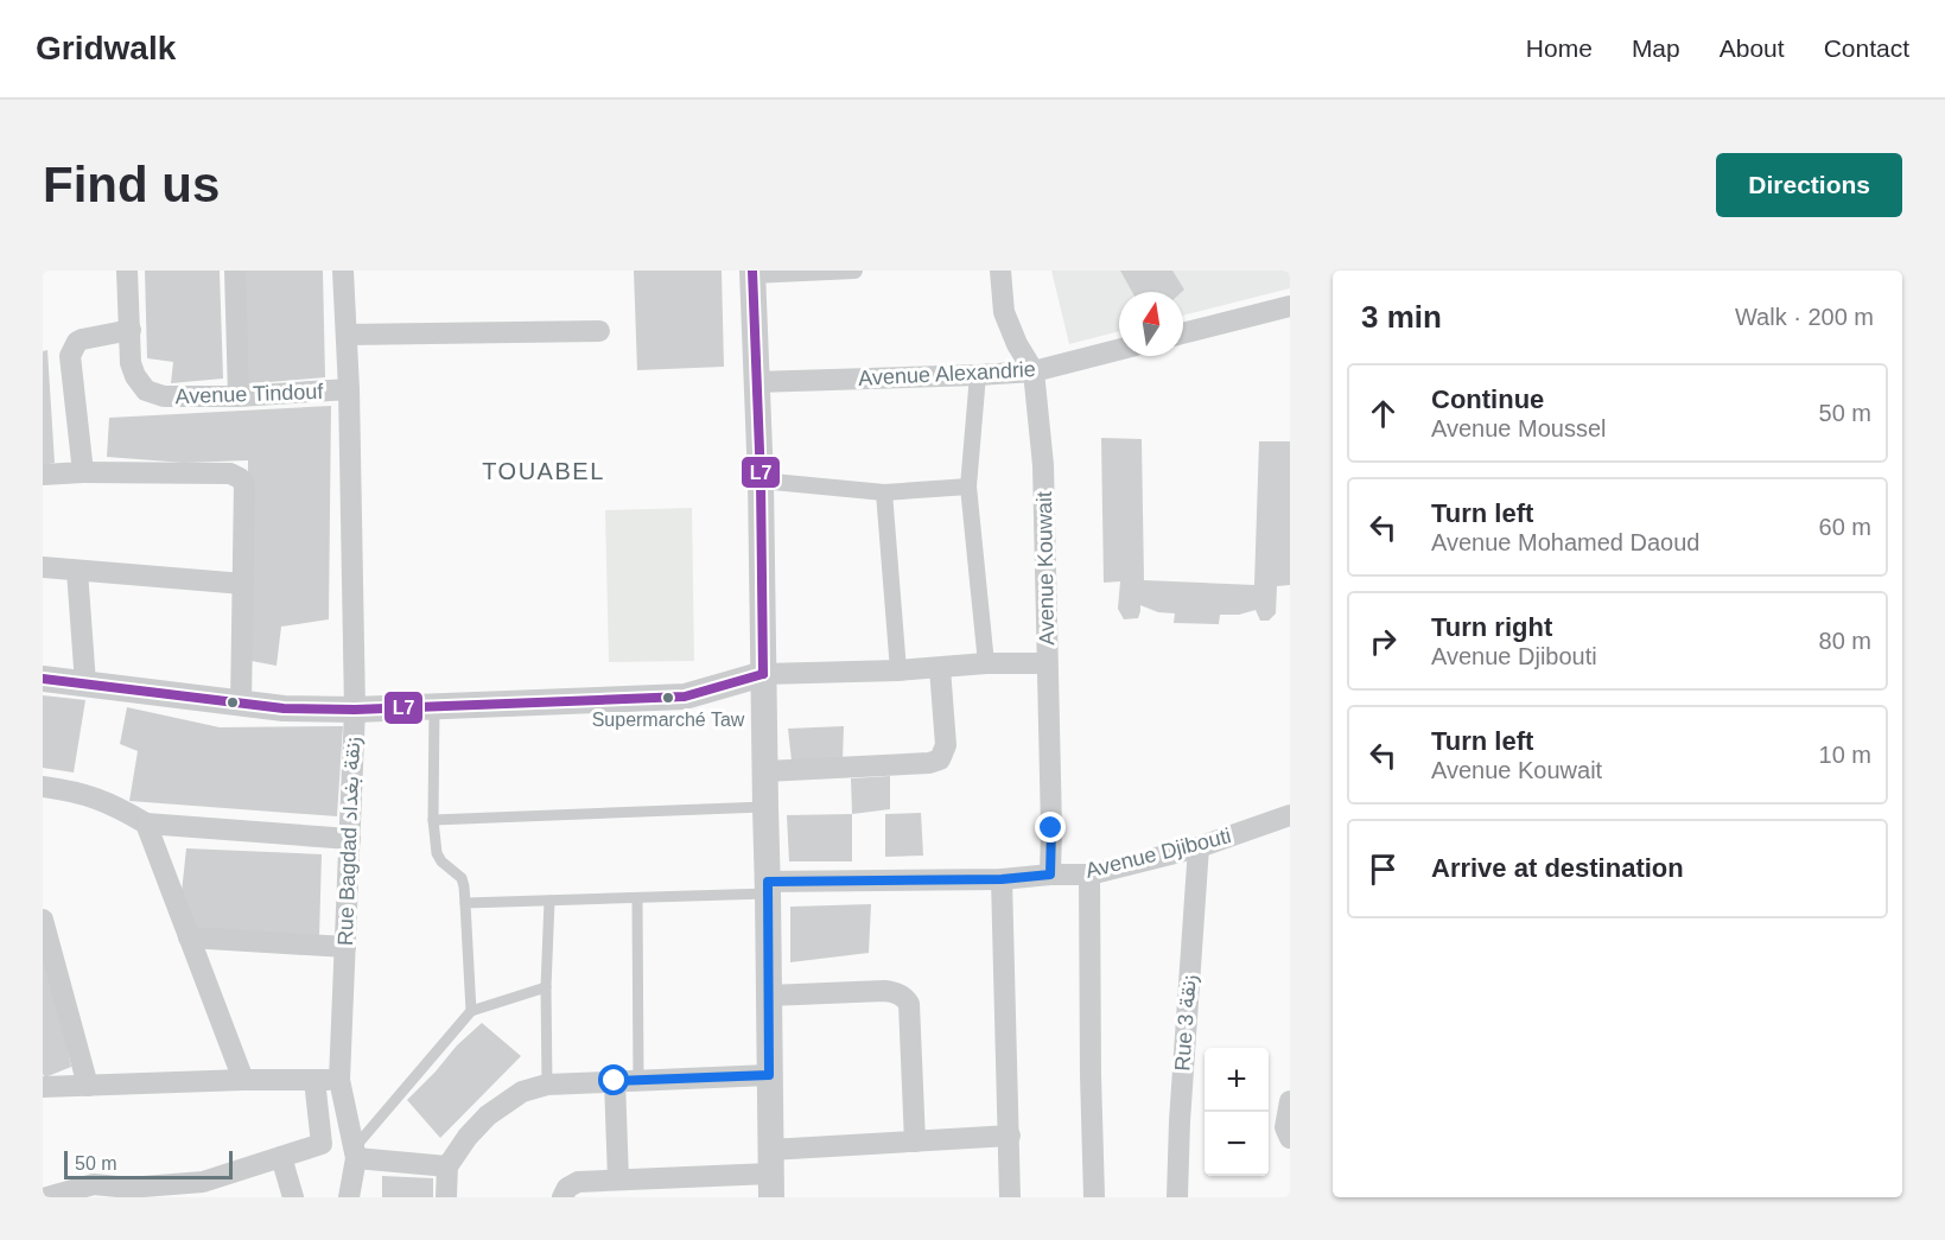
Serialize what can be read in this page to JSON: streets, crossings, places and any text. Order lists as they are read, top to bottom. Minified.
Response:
{"streets":{"street":["Avenue Alexandrie","Avenue Tindouf","Avenue Kouwait","Rue Bagdad زنقة بغداد","Avenue Djibouti","Rue 3 زنقة"]},"crossings":[["Avenue Alexandrie","Avenue Kouwait"],["Avenue Tindouf","Rue Bagdad زنقة بغداد"],["Avenue Kouwait","Avenue Djibouti"],["Avenue Djibouti","Rue 3 زنقة"]],"districts":["TOUABEL"],"places":["Supermarché Taw"],"lines":["transit line L7"],"scale_bar":"50 m","north":"top","page":{"header":"Gridwalk","nav":["Home","Map","About","Contact"],"buttons":"Directions","title":"Find us","heading":["3 min","Walk · 200 m"],"list":[["Continue","Avenue Moussel","50 m"],["Turn left","Avenue Mohamed Daoud","60 m"],["Turn right","Avenue Djibouti","80 m"],["Turn left","Avenue Kouwait","10 m"],"Arrive at destination"],"map_buttons":["+","−"],"scale":"50 m"}}
